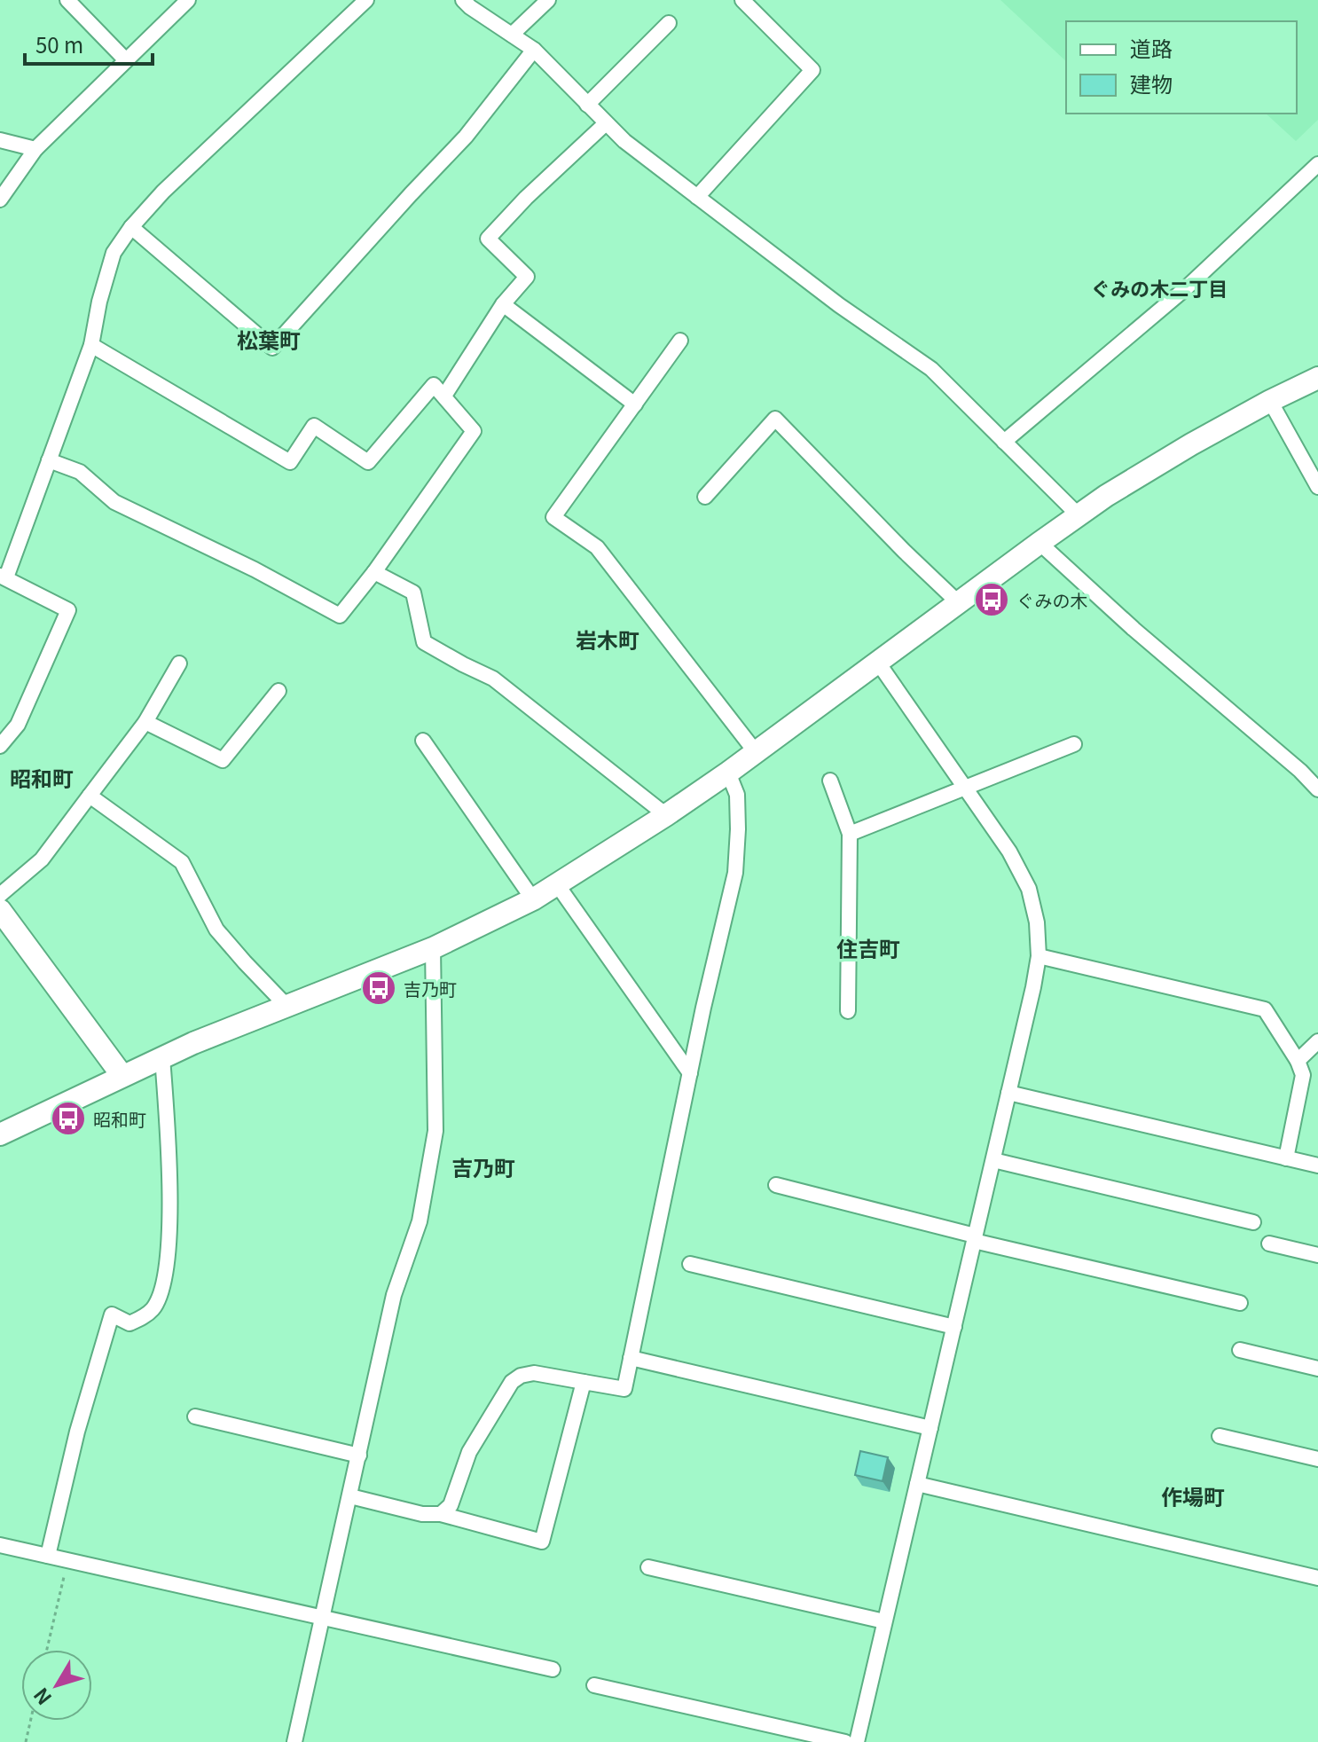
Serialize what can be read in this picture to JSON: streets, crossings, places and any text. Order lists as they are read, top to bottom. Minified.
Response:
{"districts":["ぐみの木二丁目","松葉町","岩木町","昭和町","住吉町","吉乃町","作場町"],"places":{"bus stop":["ぐみの木","吉乃町","昭和町"]},"legend":["道路","建物"],"scale_bar":"50 m","north":"bottom left"}
